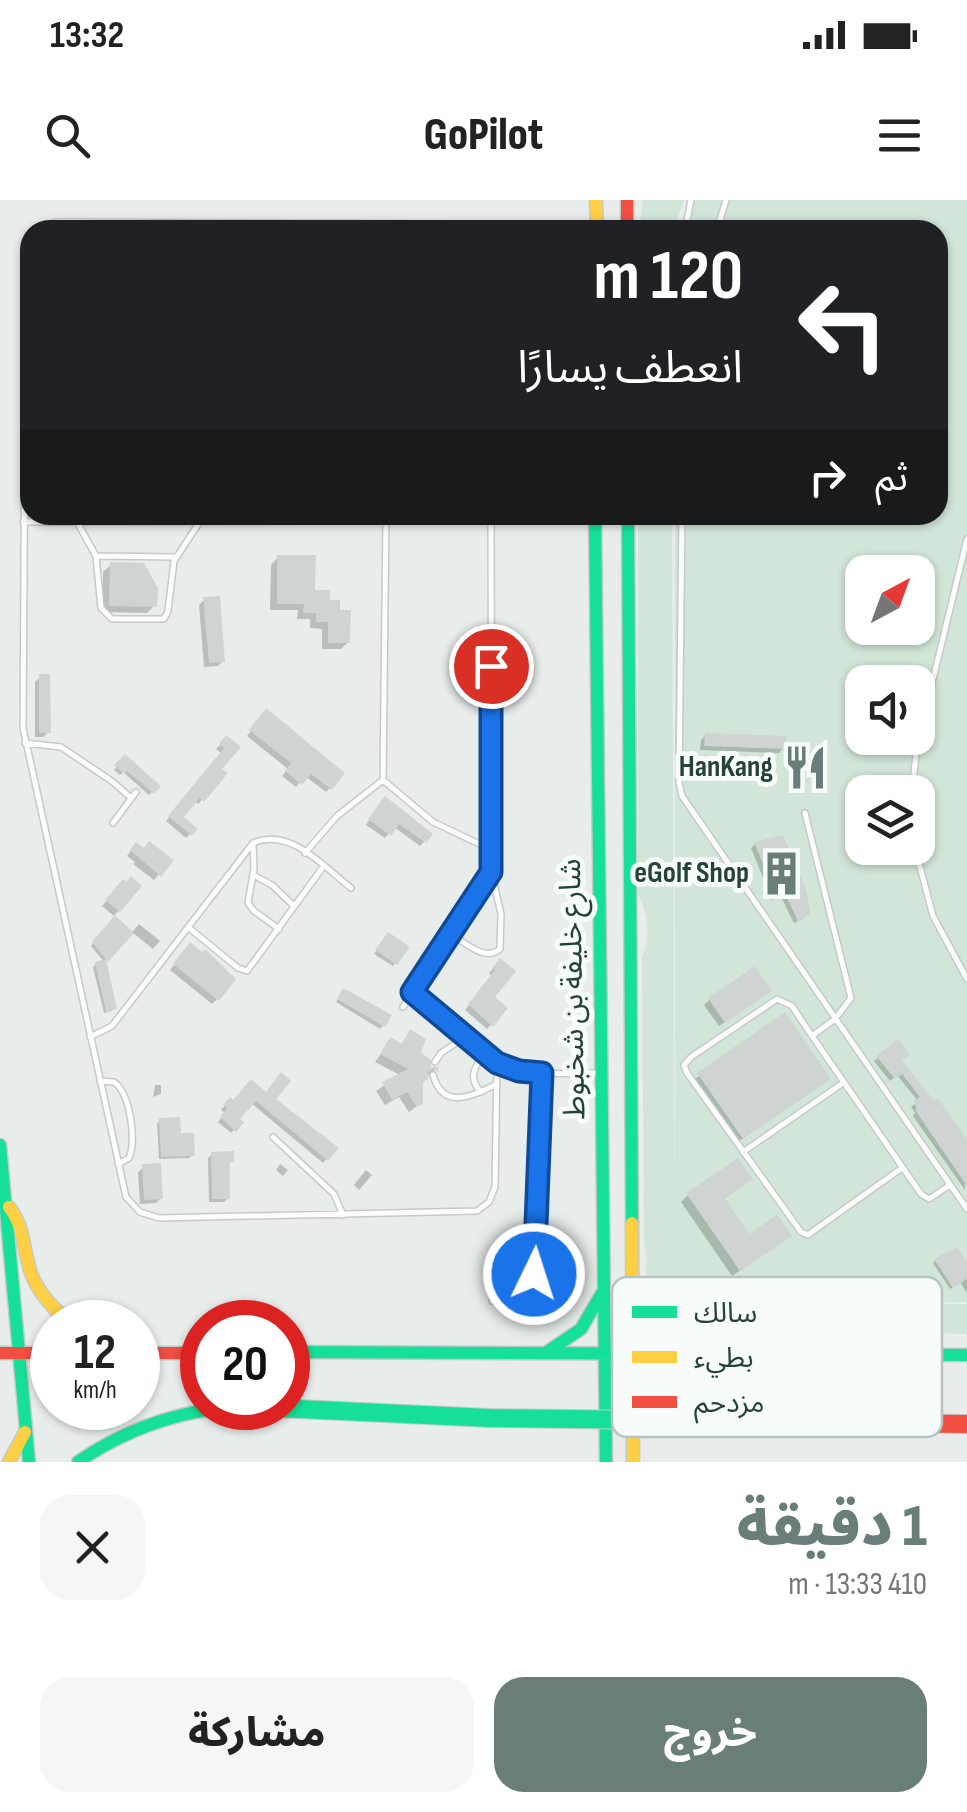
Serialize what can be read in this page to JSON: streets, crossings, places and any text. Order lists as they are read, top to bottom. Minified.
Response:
{"streets":{"main road":["شارع خليفة بن شخبوط"]},"places":{"restaurant":["HanKang"],"building":["eGolf Shop"]},"legend":["سالك","بطيء","مزدحم"],"north":"top right","page":{"status":"13:32","header":"GoPilot","turn":["120 m","انعطف يسارًا"],"then":"ثم","speed":"12 km/h","limit":"20","heading":["1 دقيقة","410 m · 13:33"],"buttons":["خروج","مشاركة"]}}
